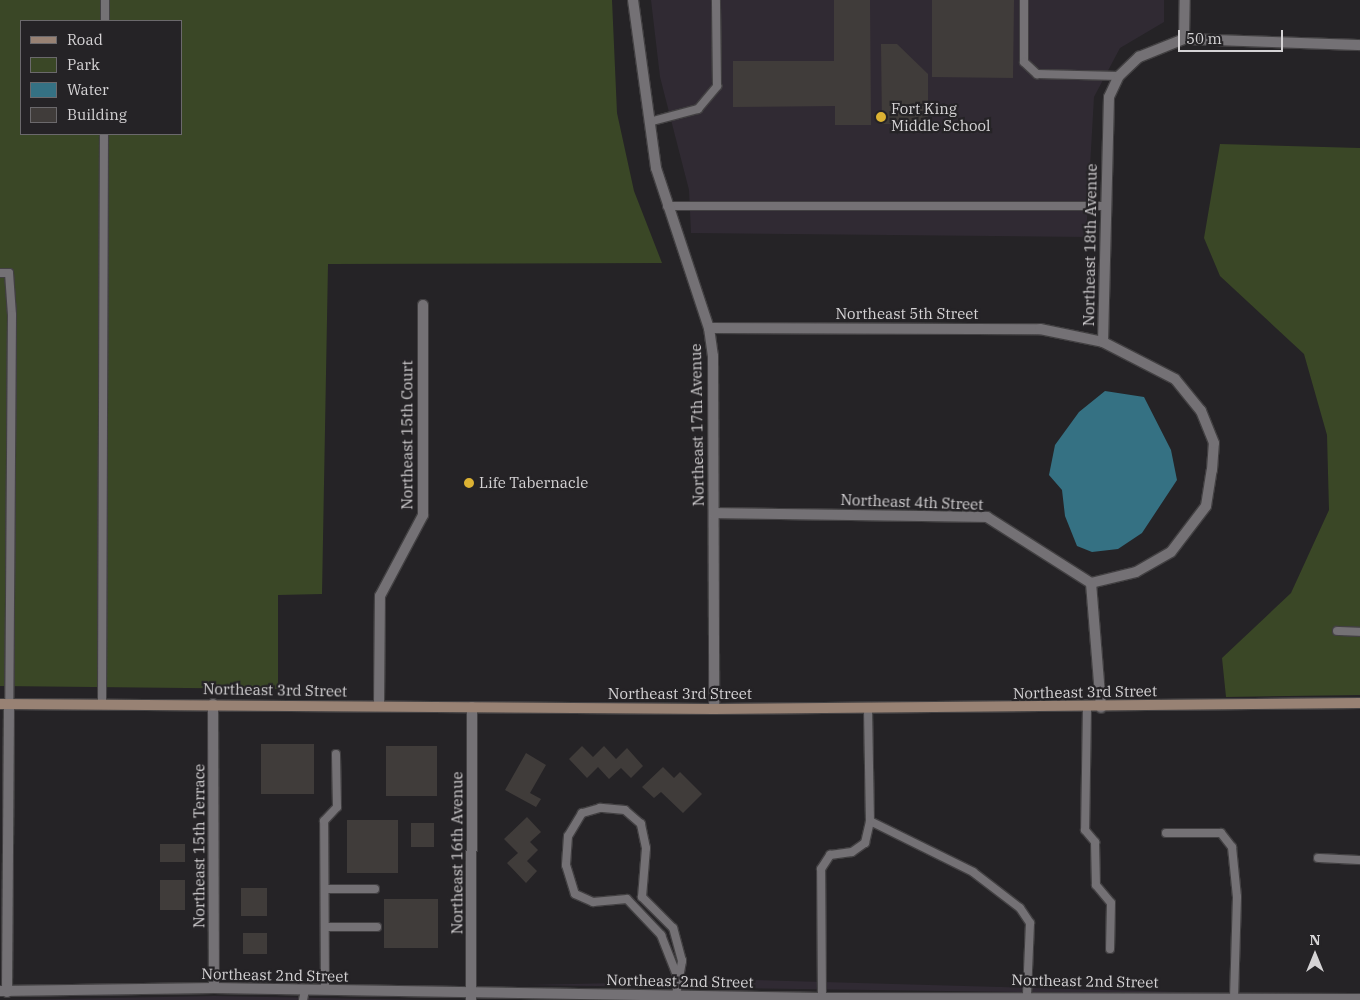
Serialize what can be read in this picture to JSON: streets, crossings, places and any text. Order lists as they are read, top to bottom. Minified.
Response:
{"streets":{"street":["Northeast 18th Avenue","Northeast 5th Street","Northeast 17th Avenue","Northeast 15th Court","Northeast 4th Street","Northeast 3rd Street","Northeast 15th Terrace","Northeast 16th Avenue","Northeast 2nd Street"]},"crossings":[["Northeast 18th Avenue","Northeast 5th Street"],["Northeast 18th Avenue","Northeast 4th Street"],["Northeast 5th Street","Northeast 17th Avenue"],["Northeast 17th Avenue","Northeast 4th Street"],["Northeast 17th Avenue","Northeast 3rd Street"],["Northeast 15th Court","Northeast 3rd Street"],["Northeast 3rd Street","Northeast 15th Terrace"],["Northeast 3rd Street","Northeast 16th Avenue"],["Northeast 15th Terrace","Northeast 2nd Street"],["Northeast 16th Avenue","Northeast 2nd Street"]],"places":["Fort King Middle School","Life Tabernacle"],"legend":["Road","Park","Water","Building"],"scale_bar":"50 m","north":"top"}
